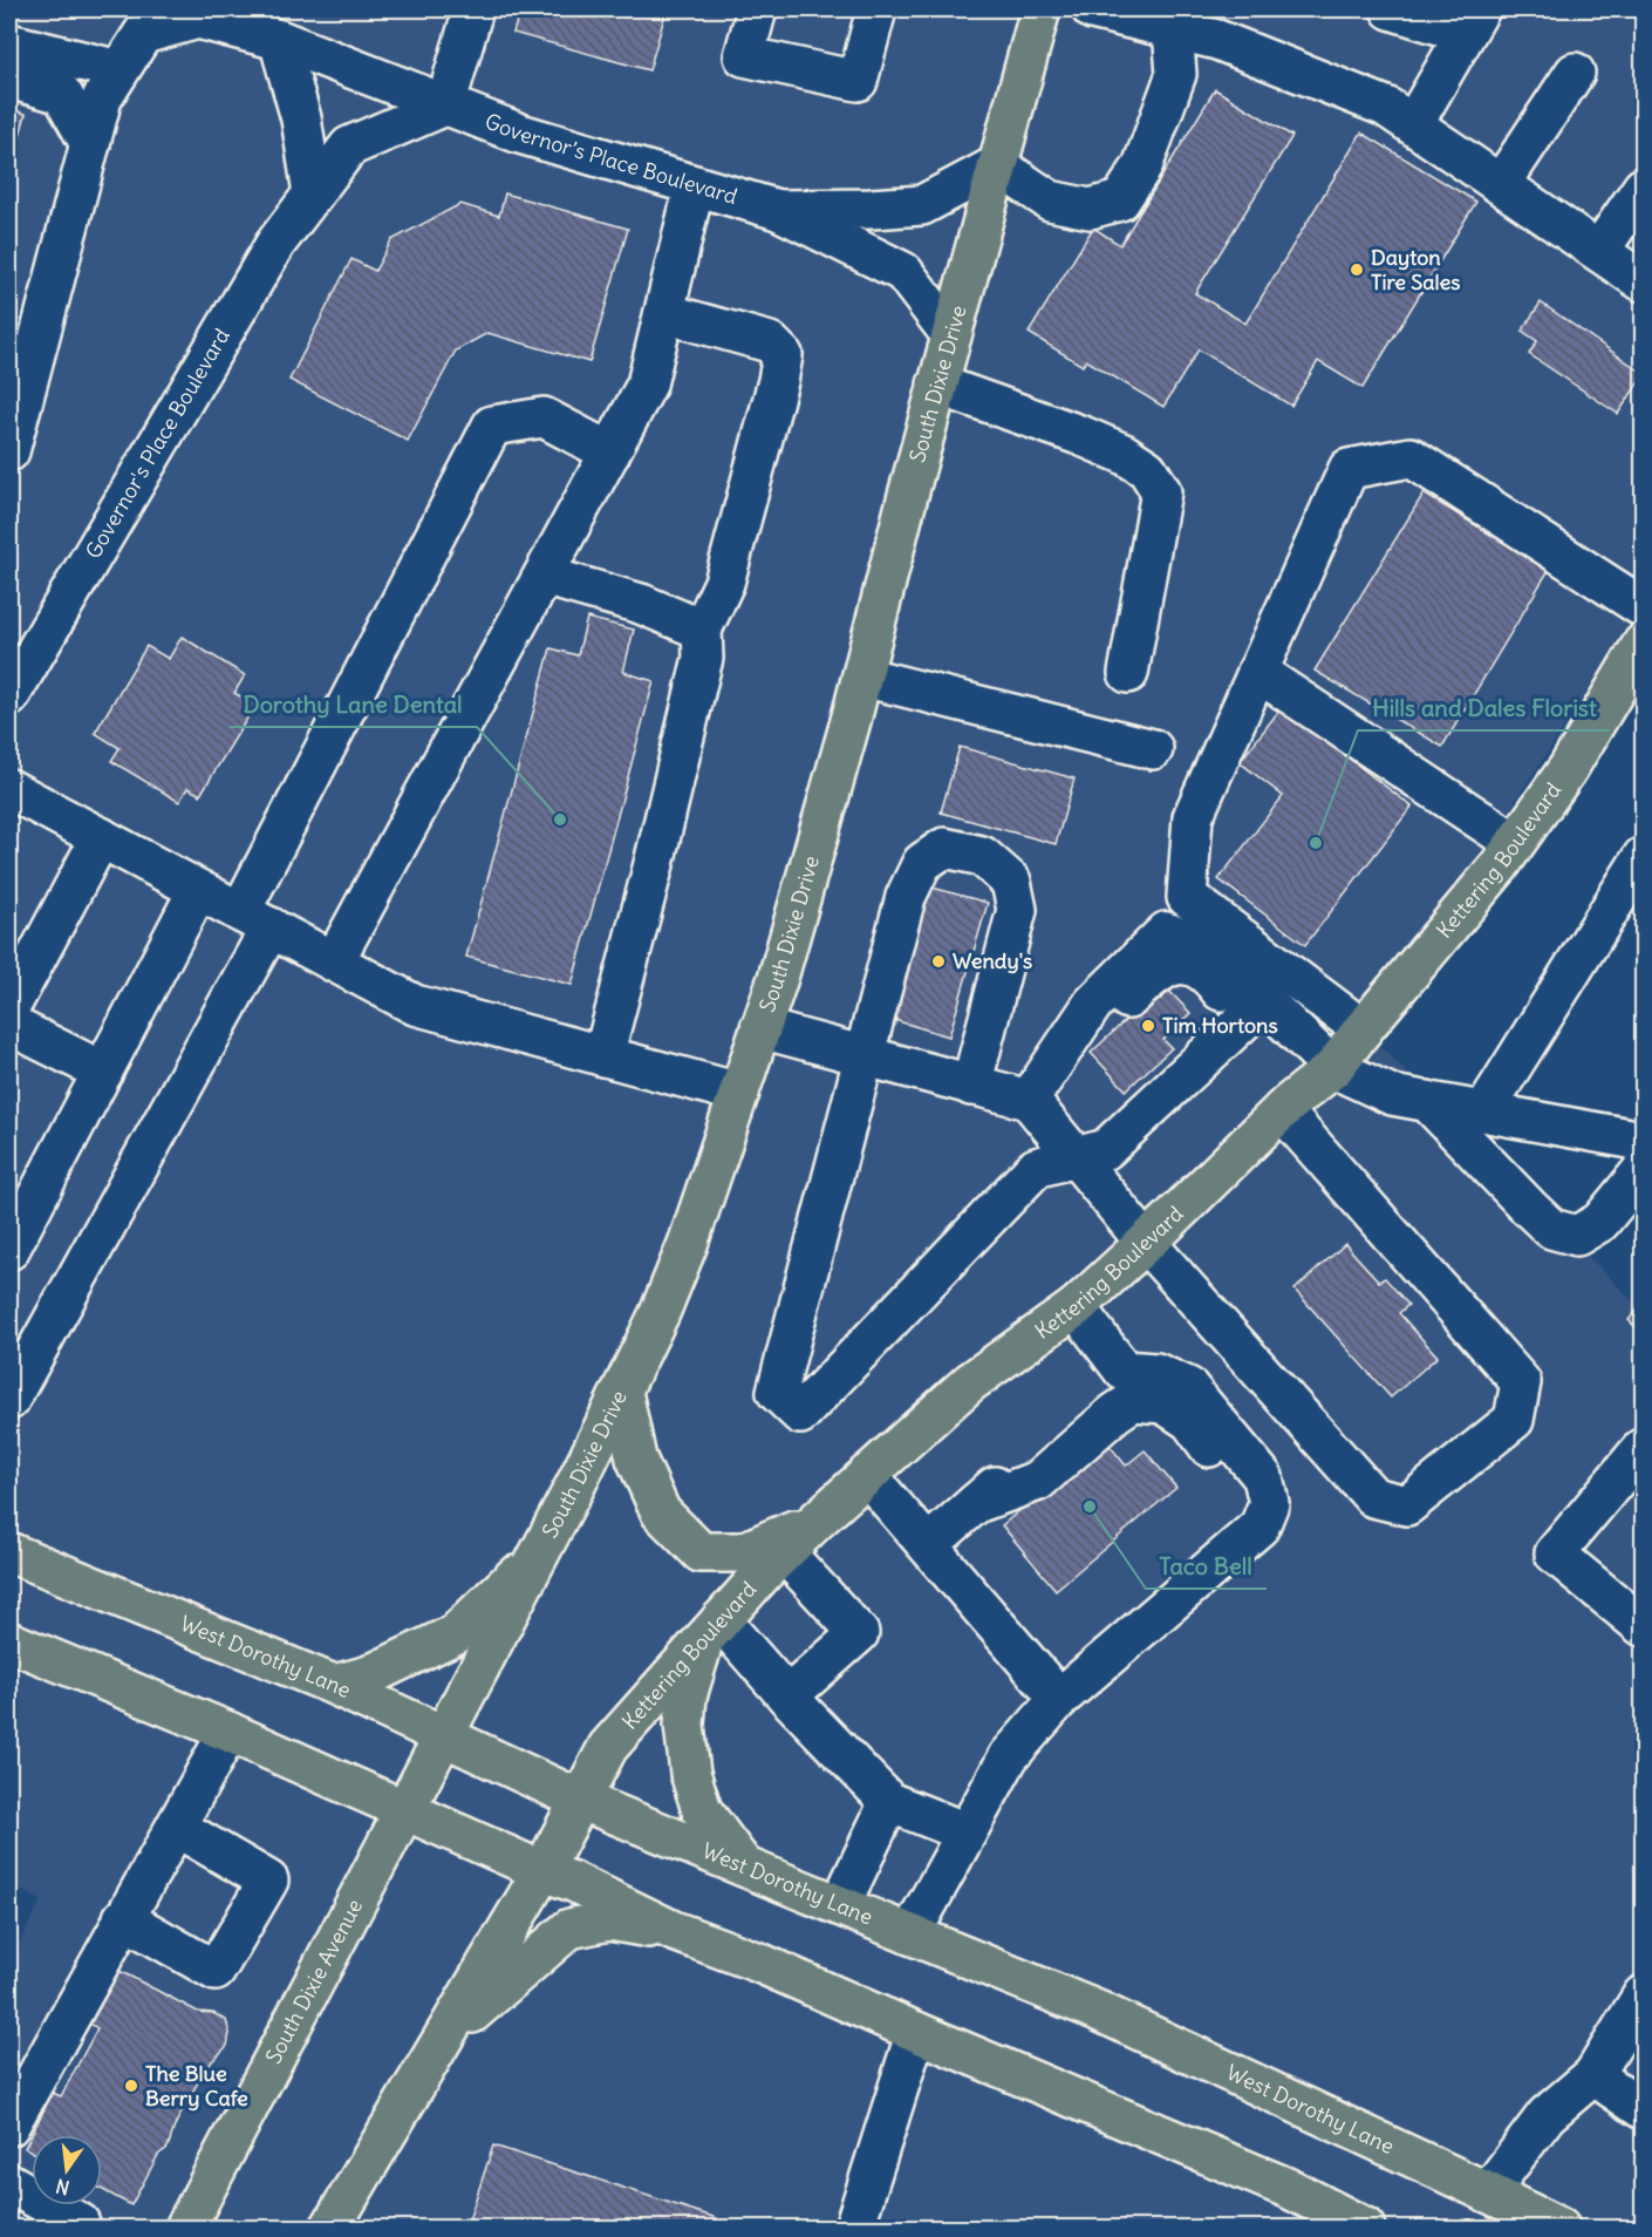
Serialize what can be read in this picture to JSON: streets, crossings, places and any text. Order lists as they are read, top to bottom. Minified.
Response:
{"streets":{"main road":["South Dixie Drive","Kettering Boulevard","West Dorothy Lane","South Dixie Avenue"],"street":["Governor’s Place Boulevard","Governor's Place Boulevard"]},"crossings":[["Governor’s Place Boulevard","South Dixie Drive"],["Governor’s Place Boulevard","Governor's Place Boulevard"],["South Dixie Drive","Kettering Boulevard"],["South Dixie Drive","West Dorothy Lane"],["South Dixie Drive","South Dixie Avenue"],["Kettering Boulevard","West Dorothy Lane"]],"places":["Dayton Tire Sales","Dorothy Lane Dental","Hills and Dales Florist","Wendy's","Tim Hortons","Taco Bell","The Blue Berry Cafe"],"north":"bottom"}
